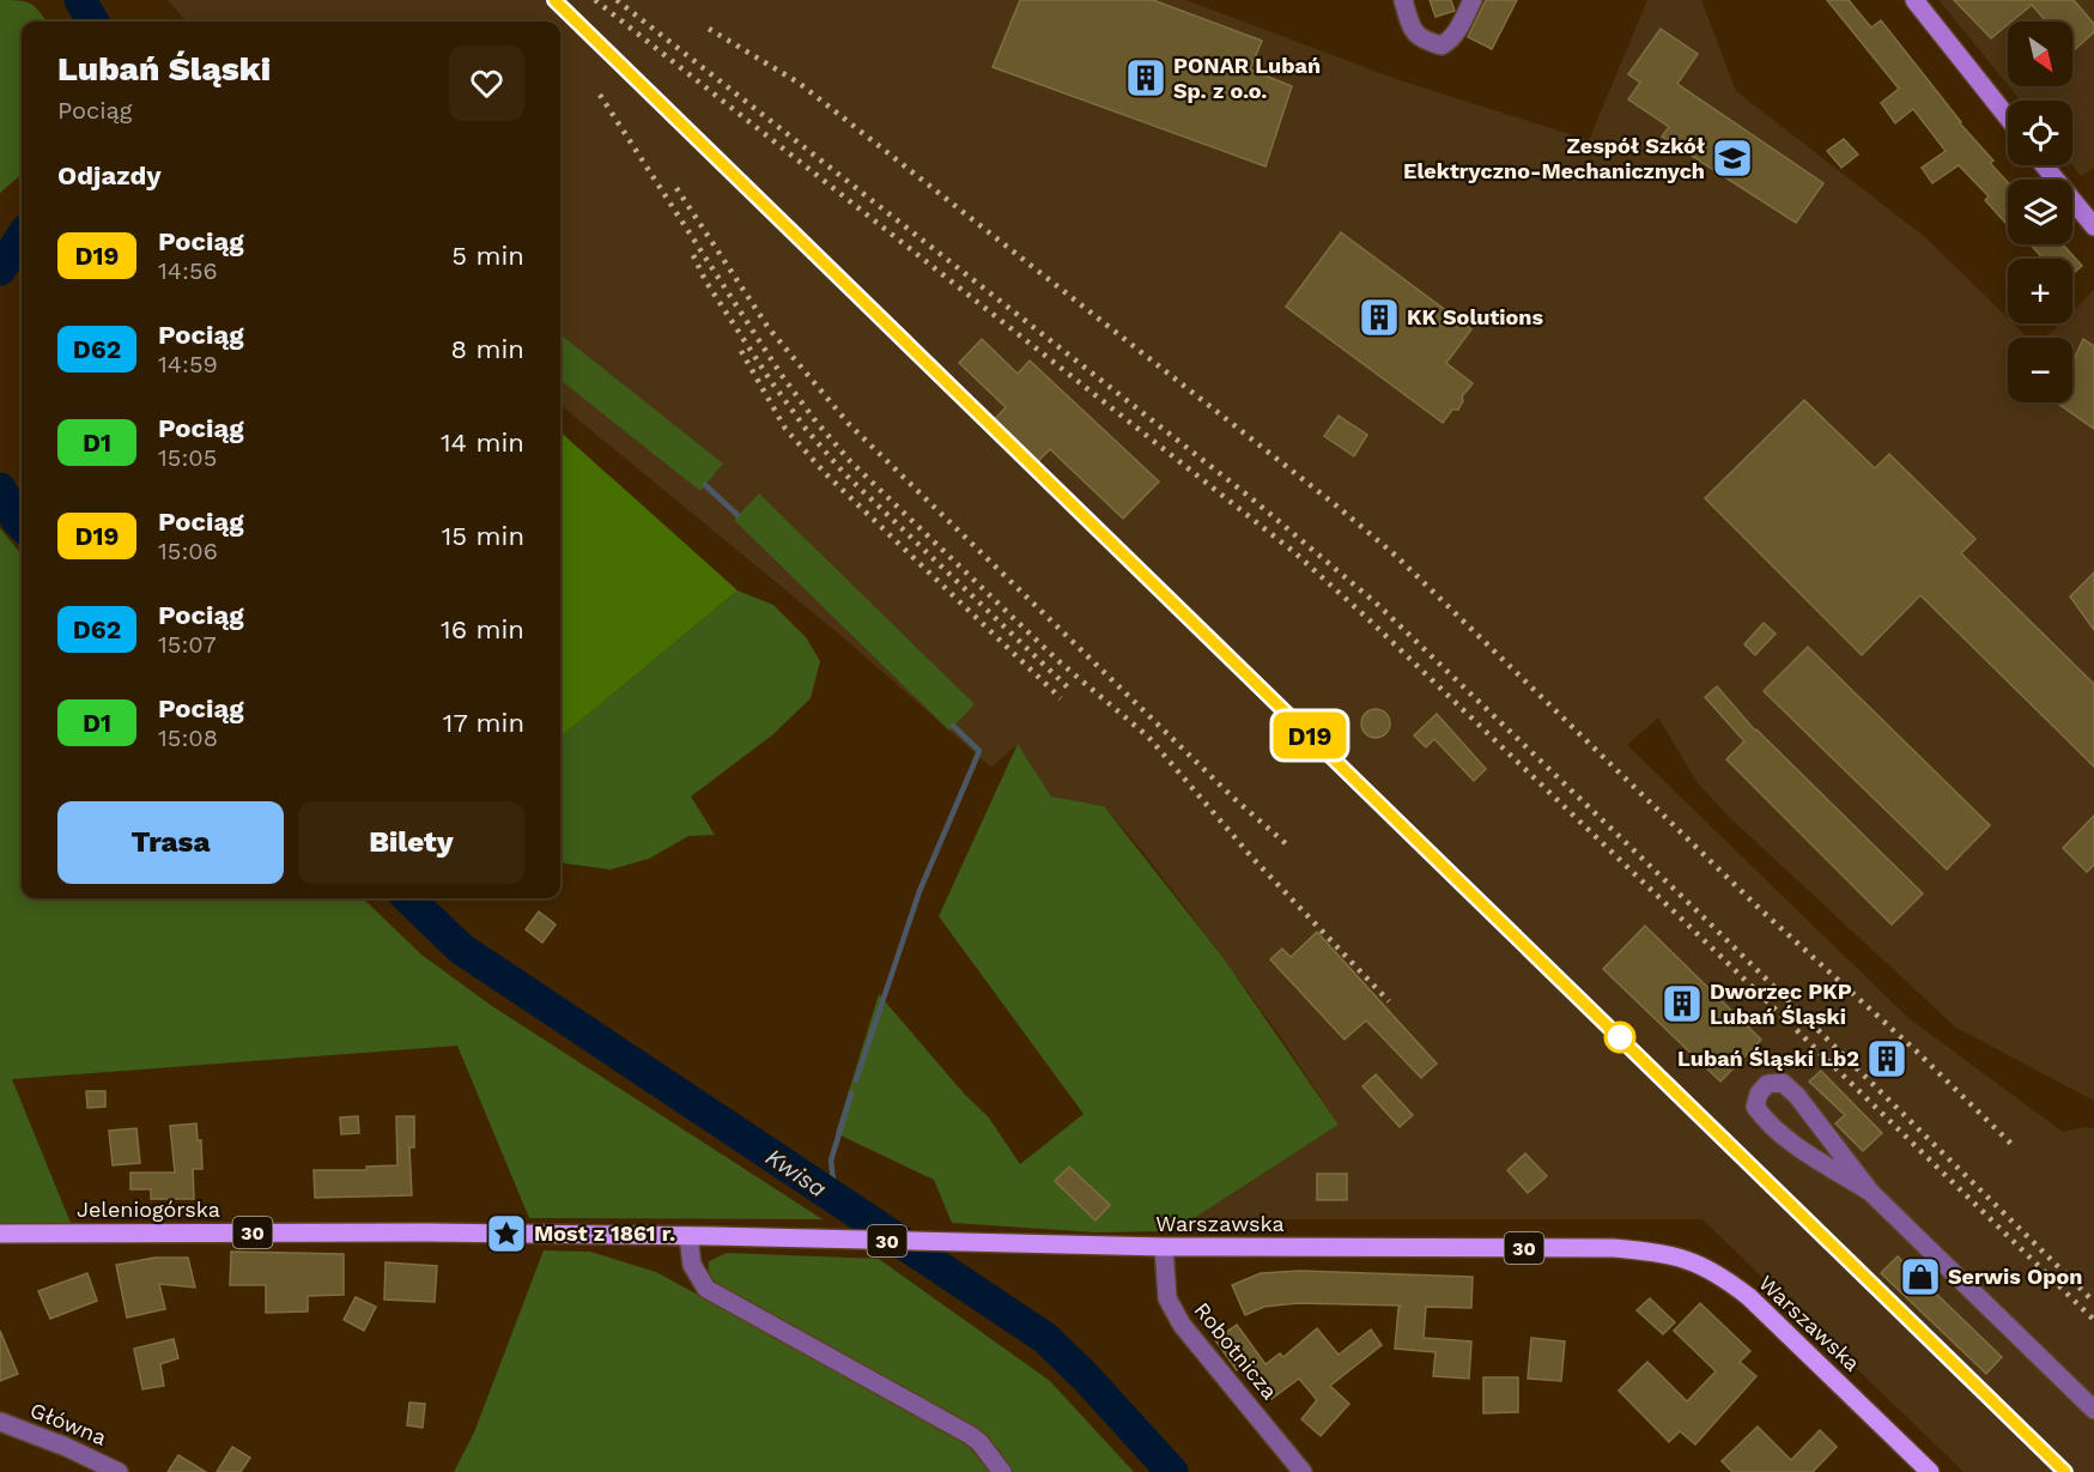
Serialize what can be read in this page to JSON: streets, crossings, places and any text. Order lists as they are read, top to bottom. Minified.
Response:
{"streets":{"main road":["Jeleniogórska","Warszawska","30"],"street":["Robotnicza","Główna"]},"crossings":[["Jeleniogórska","Warszawska"],["Warszawska","Robotnicza"]],"water":["Kwisa"],"places":{"building":["PONAR Lubań Sp. z o.o.","KK Solutions","Dworzec PKP Lubań Śląski","Lubań Śląski Lb2"],"school or university":["Zespół Szkół Elektryczno-Mechanicznych"],"place":["Most z 1861 r."],"shop":["Serwis Opon"]},"north":"bottom right","page":{"on_map":"D19","map_buttons":["+","−"],"heading":[["Lubań Śląski","Pociąg"],"Odjazdy"],"list":[{"mark":"D19","name":"Pociąg","note":"14:56","value":"5 min"},{"mark":"D62","name":"Pociąg","note":"14:59","value":"8 min"},{"mark":"D1","name":"Pociąg","note":"15:05","value":"14 min"},{"mark":"D19","name":"Pociąg","note":"15:06","value":"15 min"},{"mark":"D62","name":"Pociąg","note":"15:07","value":"16 min"},{"mark":"D1","name":"Pociąg","note":"15:08","value":"17 min"}],"buttons":["Trasa","Bilety"]}}
